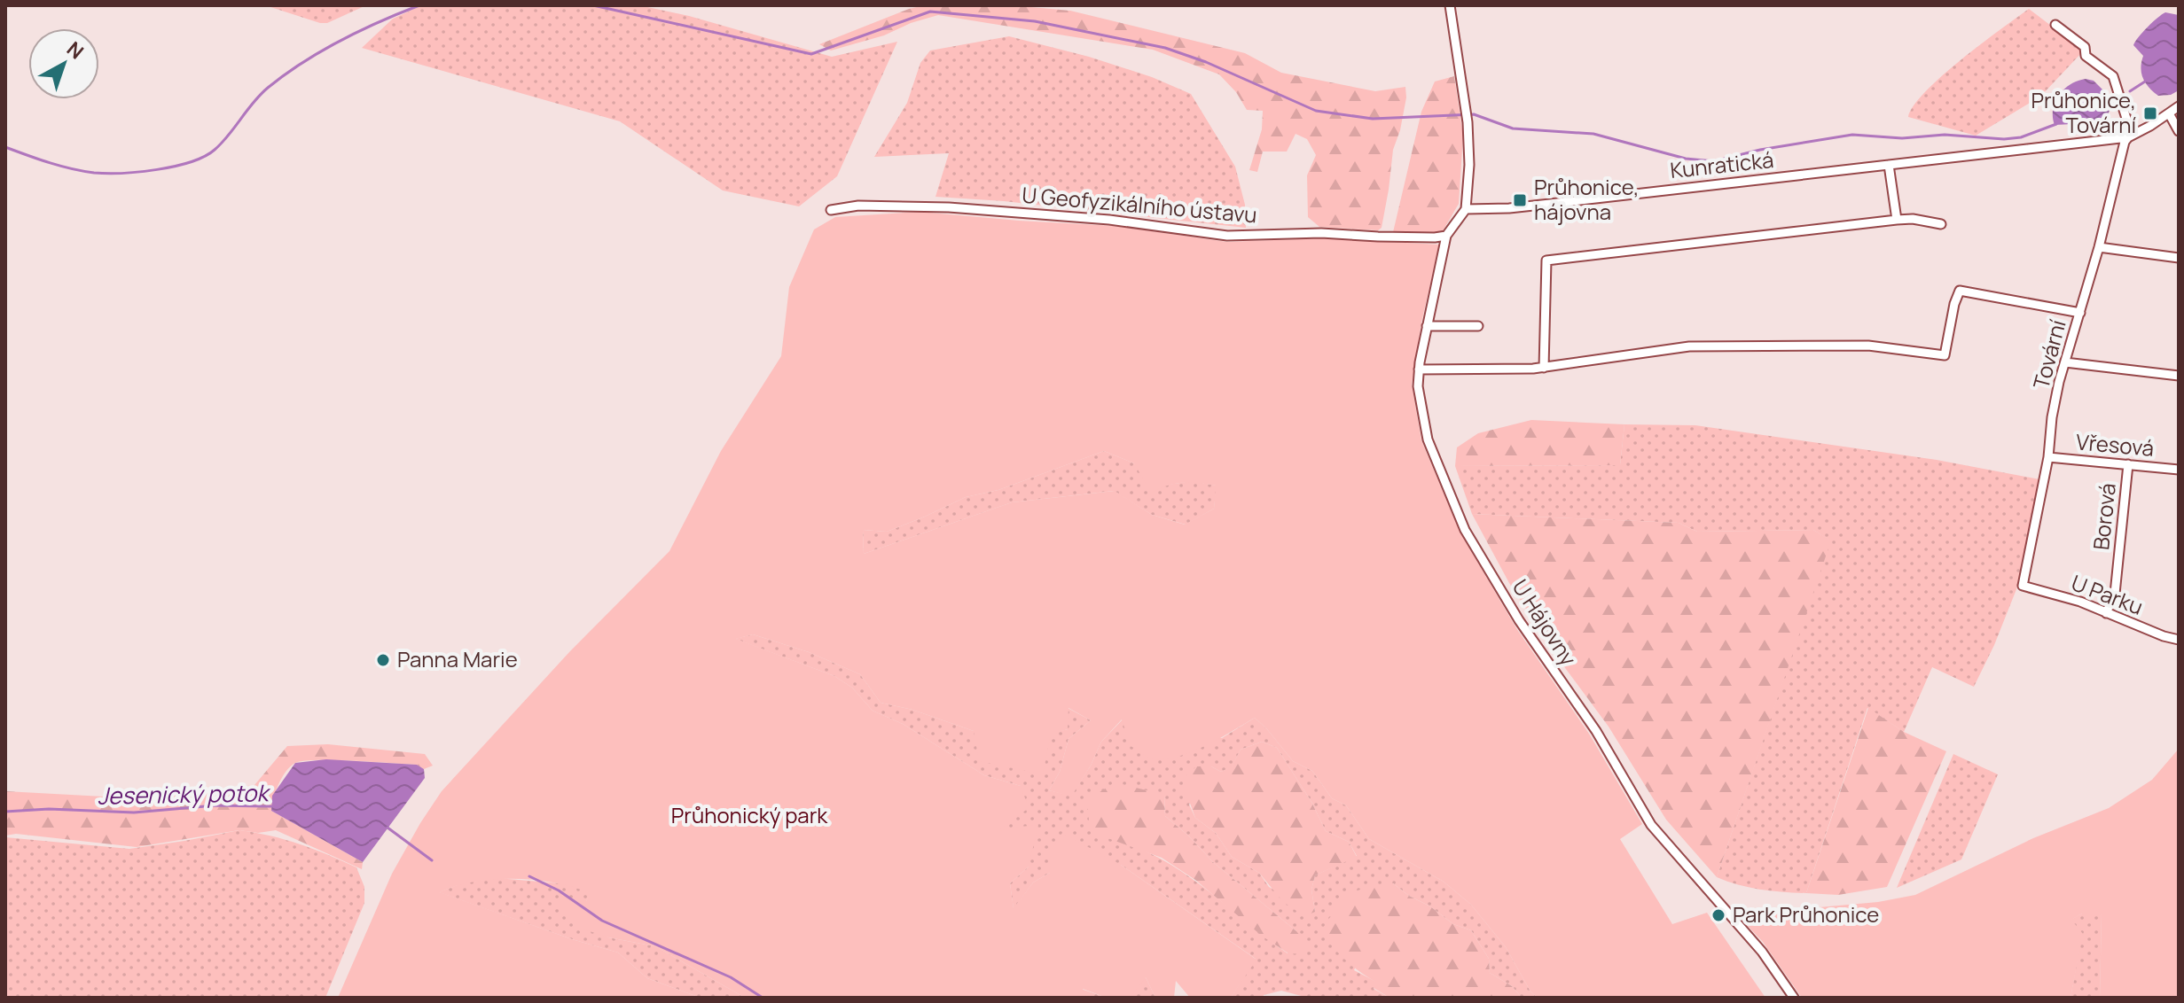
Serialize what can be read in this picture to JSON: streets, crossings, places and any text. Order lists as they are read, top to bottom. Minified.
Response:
{"streets":{"street":["Kunratická","U Geofyzikálního ústavu","Tovární","Vřesová","Borová","U Parku","U Hájovny"]},"crossings":[["Kunratická","Tovární"],["Kunratická","U Hájovny"],["U Geofyzikálního ústavu","U Hájovny"],["Tovární","Vřesová"],["Tovární","U Parku"],["Vřesová","Borová"],["Borová","U Parku"]],"water":["Jesenický potok"],"parks":["Průhonický park"],"places":{"transit":["Průhonice, Tovární","Průhonice, hájovna"],"other":["Panna Marie","Park Průhonice"]},"north":"top right"}
